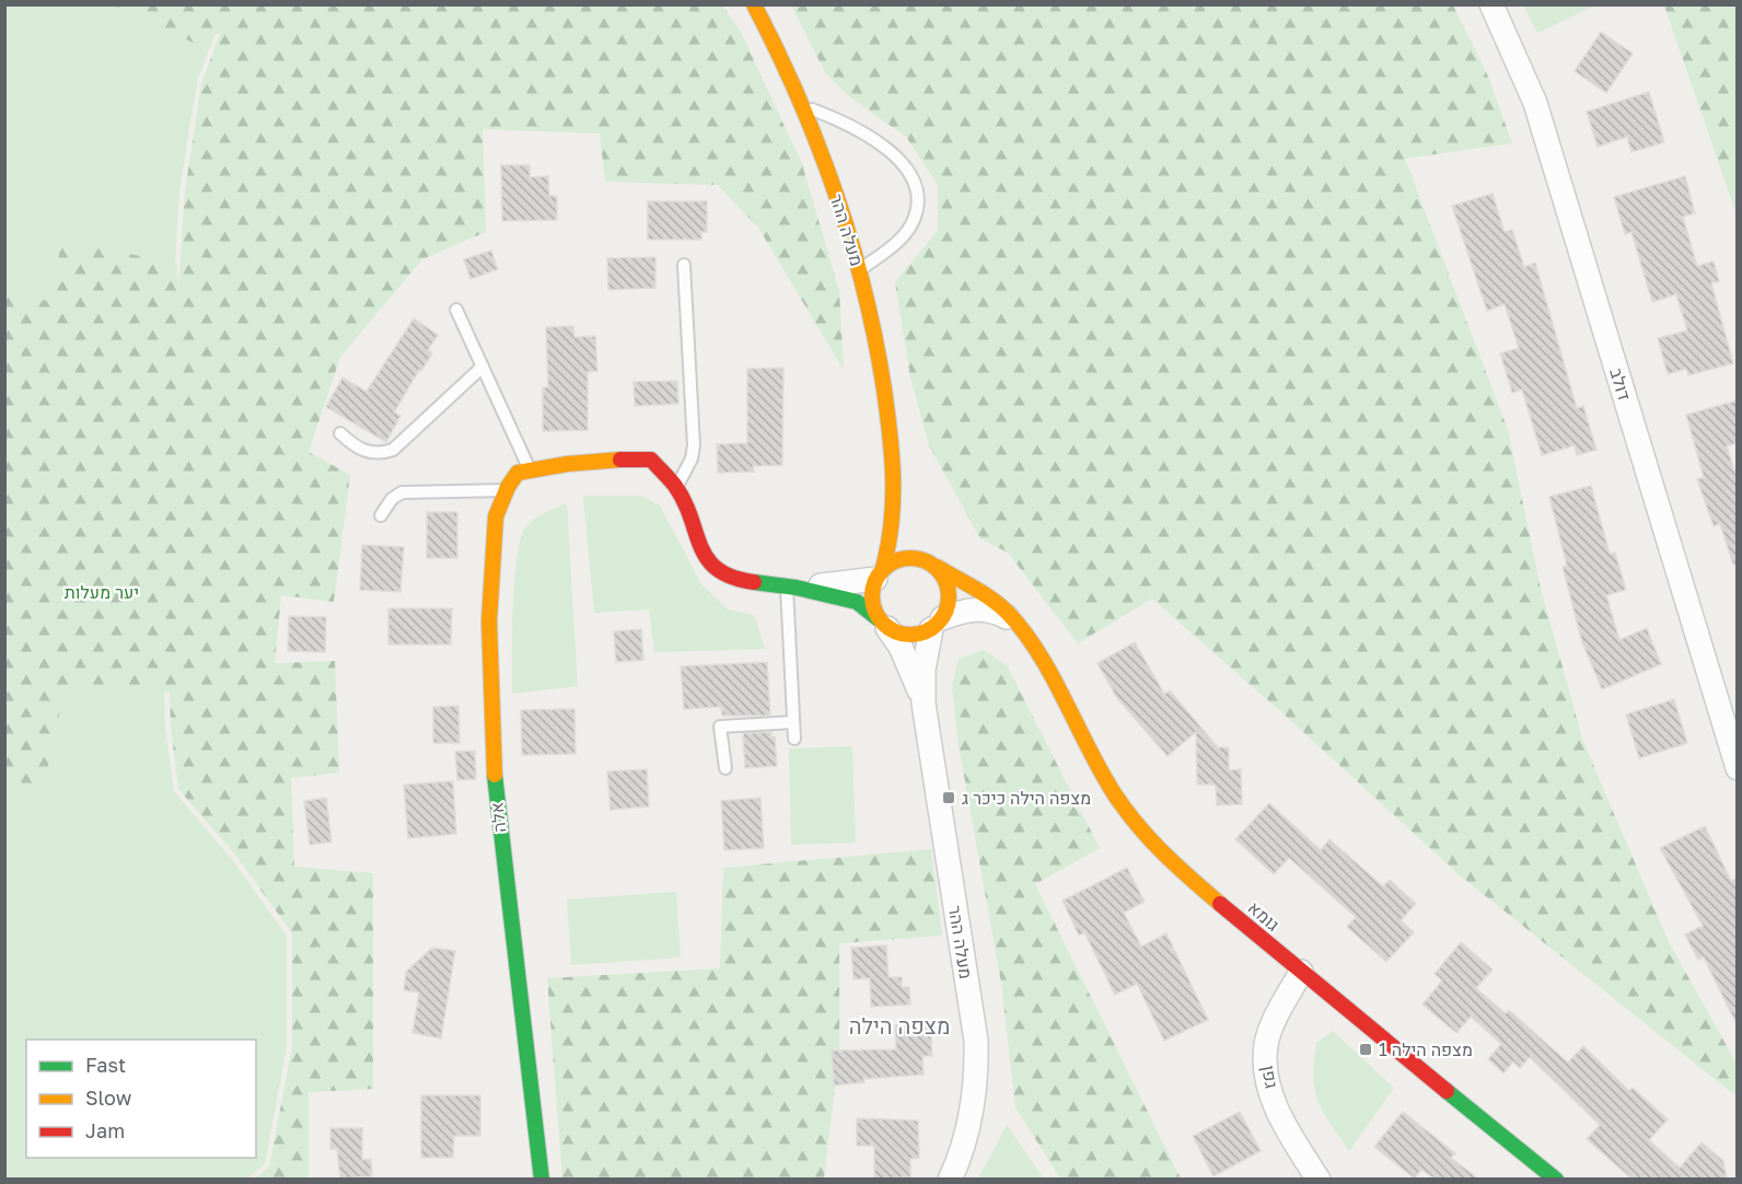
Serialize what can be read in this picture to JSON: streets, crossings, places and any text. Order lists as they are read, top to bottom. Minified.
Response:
{"streets":{"street":["מעלה ההר","דולב","אלה","גומא","גפן"]},"crossings":[["מעלה ההר","גומא"],["גומא","גפן"]],"districts":["מצפה הילה"],"parks":["יער מעלות"],"places":{"transit":["מצפה הילה כיכר ג","מצפה הילה 1"]},"legend":["Fast","Slow","Jam"]}
